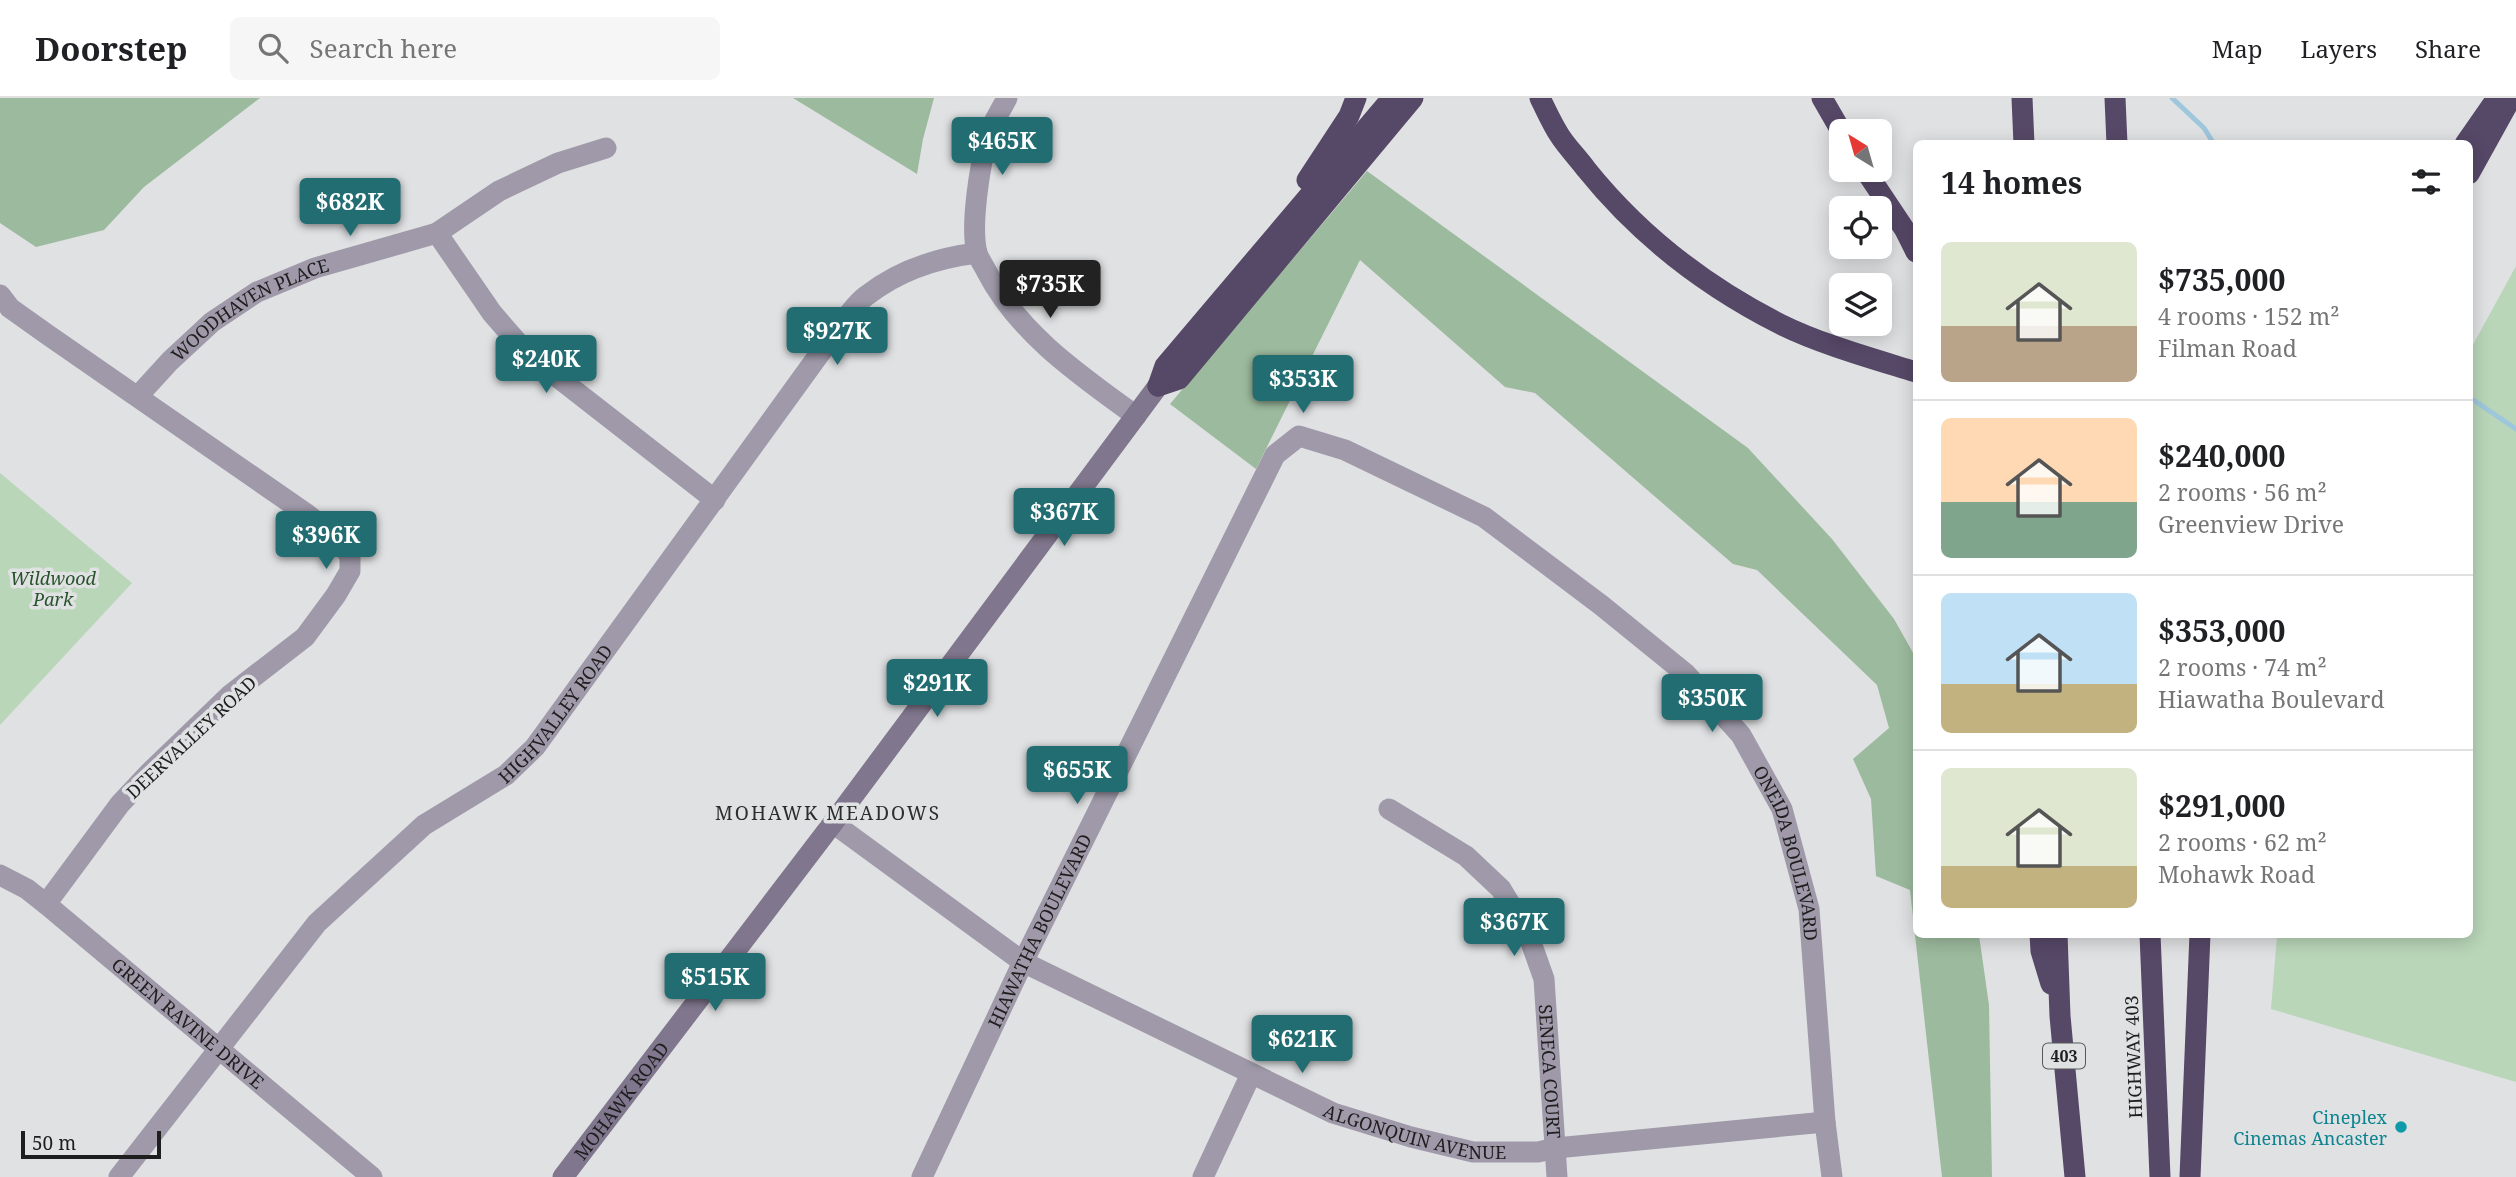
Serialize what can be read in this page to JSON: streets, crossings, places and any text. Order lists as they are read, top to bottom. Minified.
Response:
{"streets":{"highway":["403","HIGHWAY 403"],"main road":["MOHAWK ROAD"],"street":["WOODHAVEN PLACE","HIGHVALLEY ROAD","DEERVALLEY ROAD","ONEIDA BOULEVARD","HIAWATHA BOULEVARD","GREEN RAVINE DRIVE","SENECA COURT","ALGONQUIN AVENUE"]},"crossings":[["WOODHAVEN PLACE","DEERVALLEY ROAD"],["HIGHVALLEY ROAD","GREEN RAVINE DRIVE"],["DEERVALLEY ROAD","GREEN RAVINE DRIVE"],["ONEIDA BOULEVARD","HIAWATHA BOULEVARD"],["ONEIDA BOULEVARD","ALGONQUIN AVENUE"],["HIAWATHA BOULEVARD","ALGONQUIN AVENUE"],["SENECA COURT","ALGONQUIN AVENUE"],["MOHAWK ROAD","ALGONQUIN AVENUE"]],"districts":["MOHAWK MEADOWS"],"parks":["Wildwood Park"],"places":["Cineplex Cinemas Ancaster"],"scale_bar":"50 m","north":"top left","page":{"header":"Doorstep","search":"Search here","nav":["Map","Layers","Share"],"price":["$465K","$682K","$735K","$927K","$240K","$353K","$367K","$396K","$291K","$350K","$655K","$367K","$515K","$621K"],"heading":"14 homes","list":[{"name":"$735,000","note":"4 rooms · 152 m² · Filman Road"},{"name":"$240,000","note":"2 rooms · 56 m² · Greenview Drive"},{"name":"$353,000","note":"2 rooms · 74 m² · Hiawatha Boulevard"},{"name":"$291,000","note":"2 rooms · 62 m² · Mohawk Road"}],"scale":"50 m"}}
